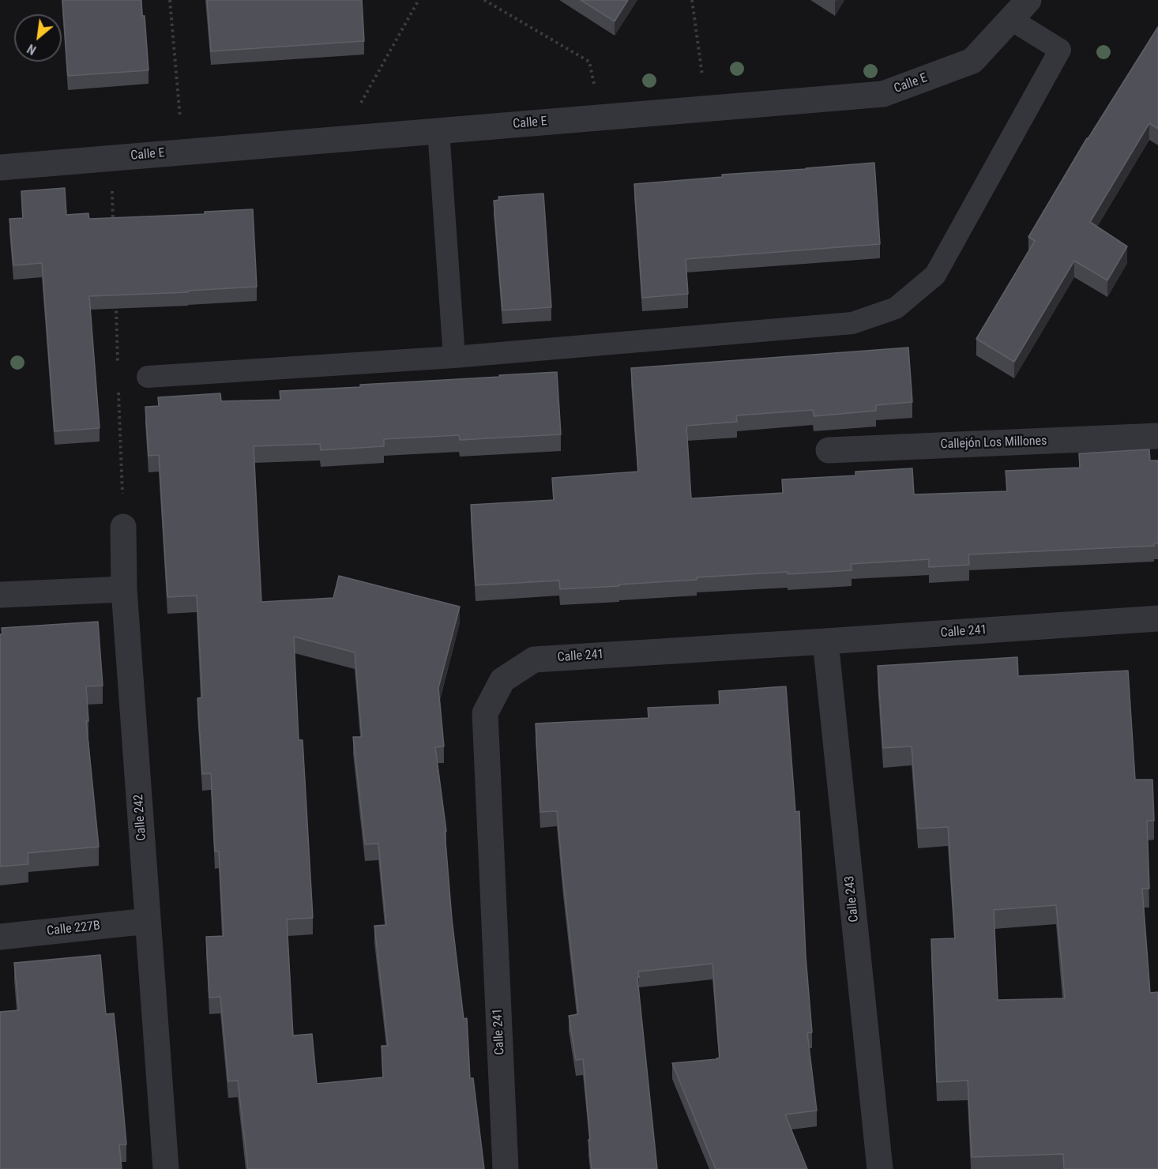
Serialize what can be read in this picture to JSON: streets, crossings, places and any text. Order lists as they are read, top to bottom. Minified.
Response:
{"streets":{"street":["Calle E","Callejón Los Millones","Calle 241","Calle 242","Calle 243","Calle 227B"]},"crossings":[["Calle 241","Calle 243"],["Calle 242","Calle 227B"]],"north":"bottom left"}
